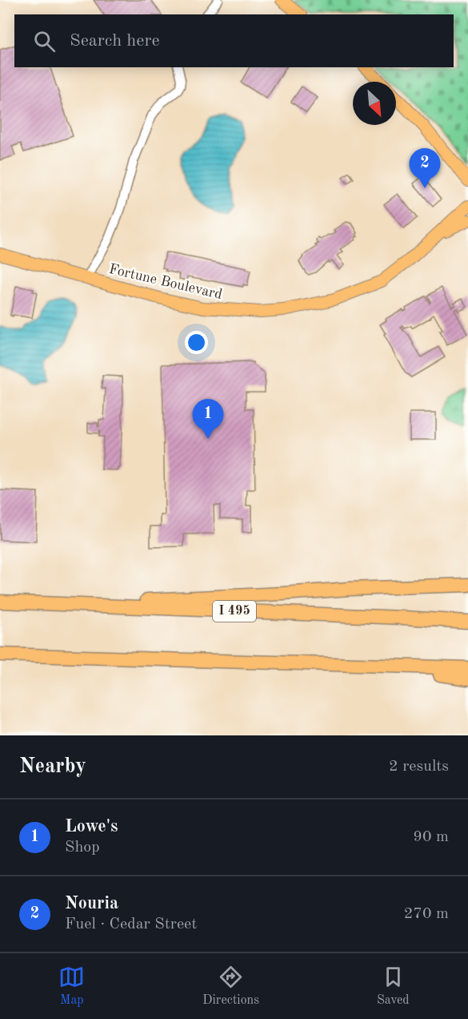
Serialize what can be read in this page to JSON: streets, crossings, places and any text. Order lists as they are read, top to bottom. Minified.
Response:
{"streets":{"highway":["I 495"],"main road":["Fortune Boulevard"]},"north":"bottom right","page":{"search":"Search here","pins":["2","1"],"heading":["Nearby","2 results"],"list":[{"mark":"1","name":"Lowe's","note":"Shop","value":"90 m"},{"mark":"2","name":"Nouria","note":"Fuel · Cedar Street","value":"270 m"}],"nav":["Map","Directions","Saved"]}}
